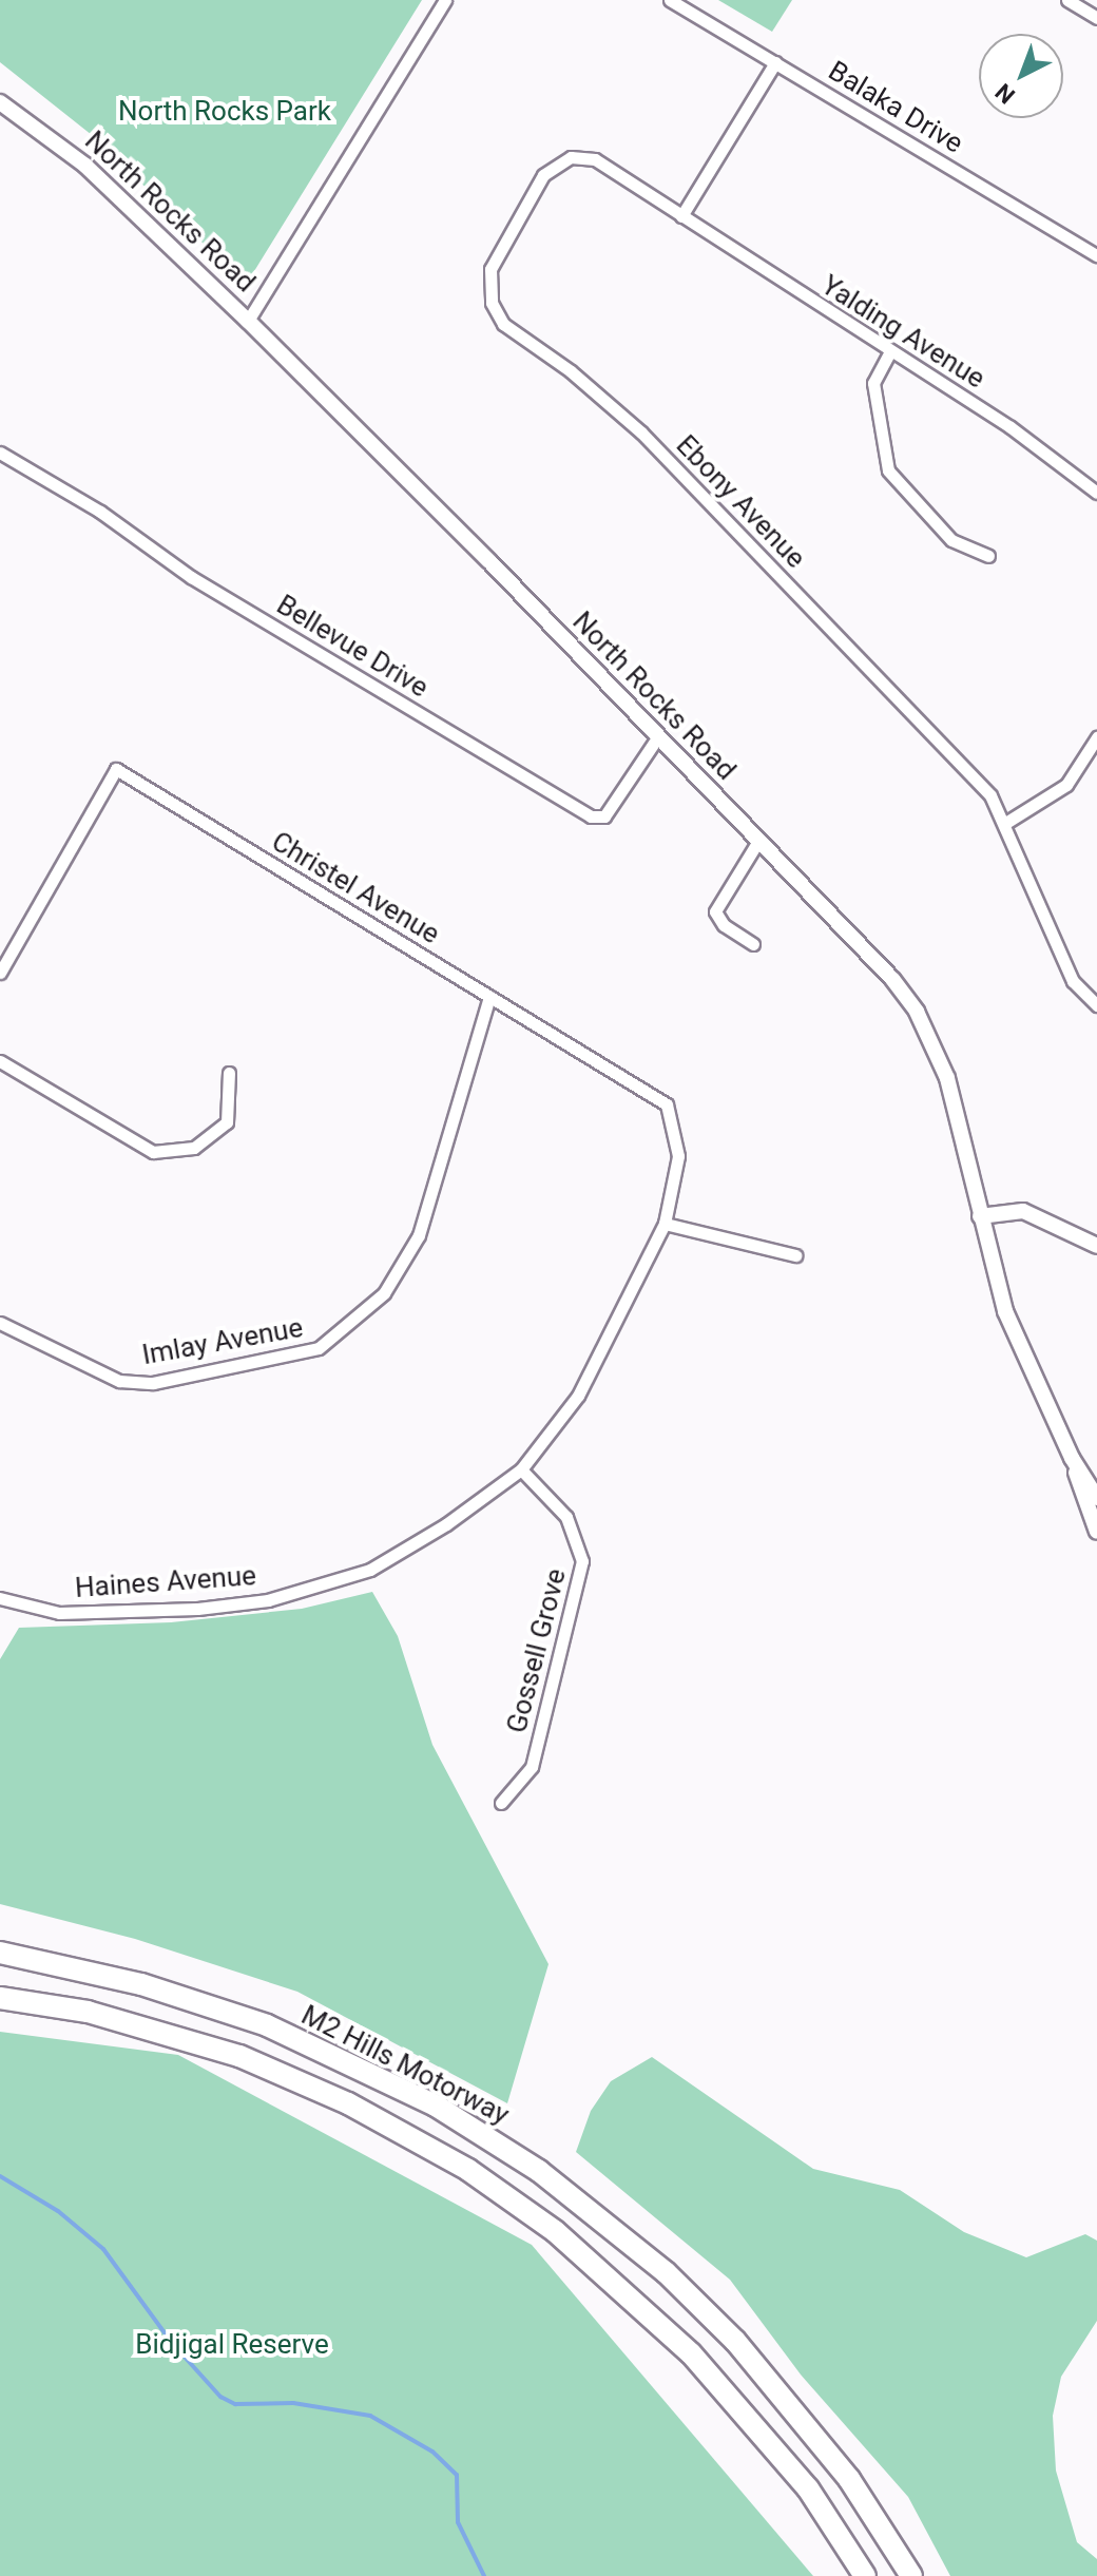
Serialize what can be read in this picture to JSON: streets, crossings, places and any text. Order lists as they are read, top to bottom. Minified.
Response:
{"streets":{"highway":["M2 Hills Motorway"],"main road":["North Rocks Road"],"street":["Balaka Drive","Yalding Avenue","Ebony Avenue","Bellevue Drive","Christel Avenue","Imlay Avenue","Haines Avenue","Gossell Grove"]},"crossings":[["North Rocks Road","Bellevue Drive"],["Yalding Avenue","Ebony Avenue"],["Christel Avenue","Imlay Avenue"],["Christel Avenue","Haines Avenue"],["Haines Avenue","Gossell Grove"]],"parks":["North Rocks Park","Bidjigal Reserve"],"north":"bottom left"}
